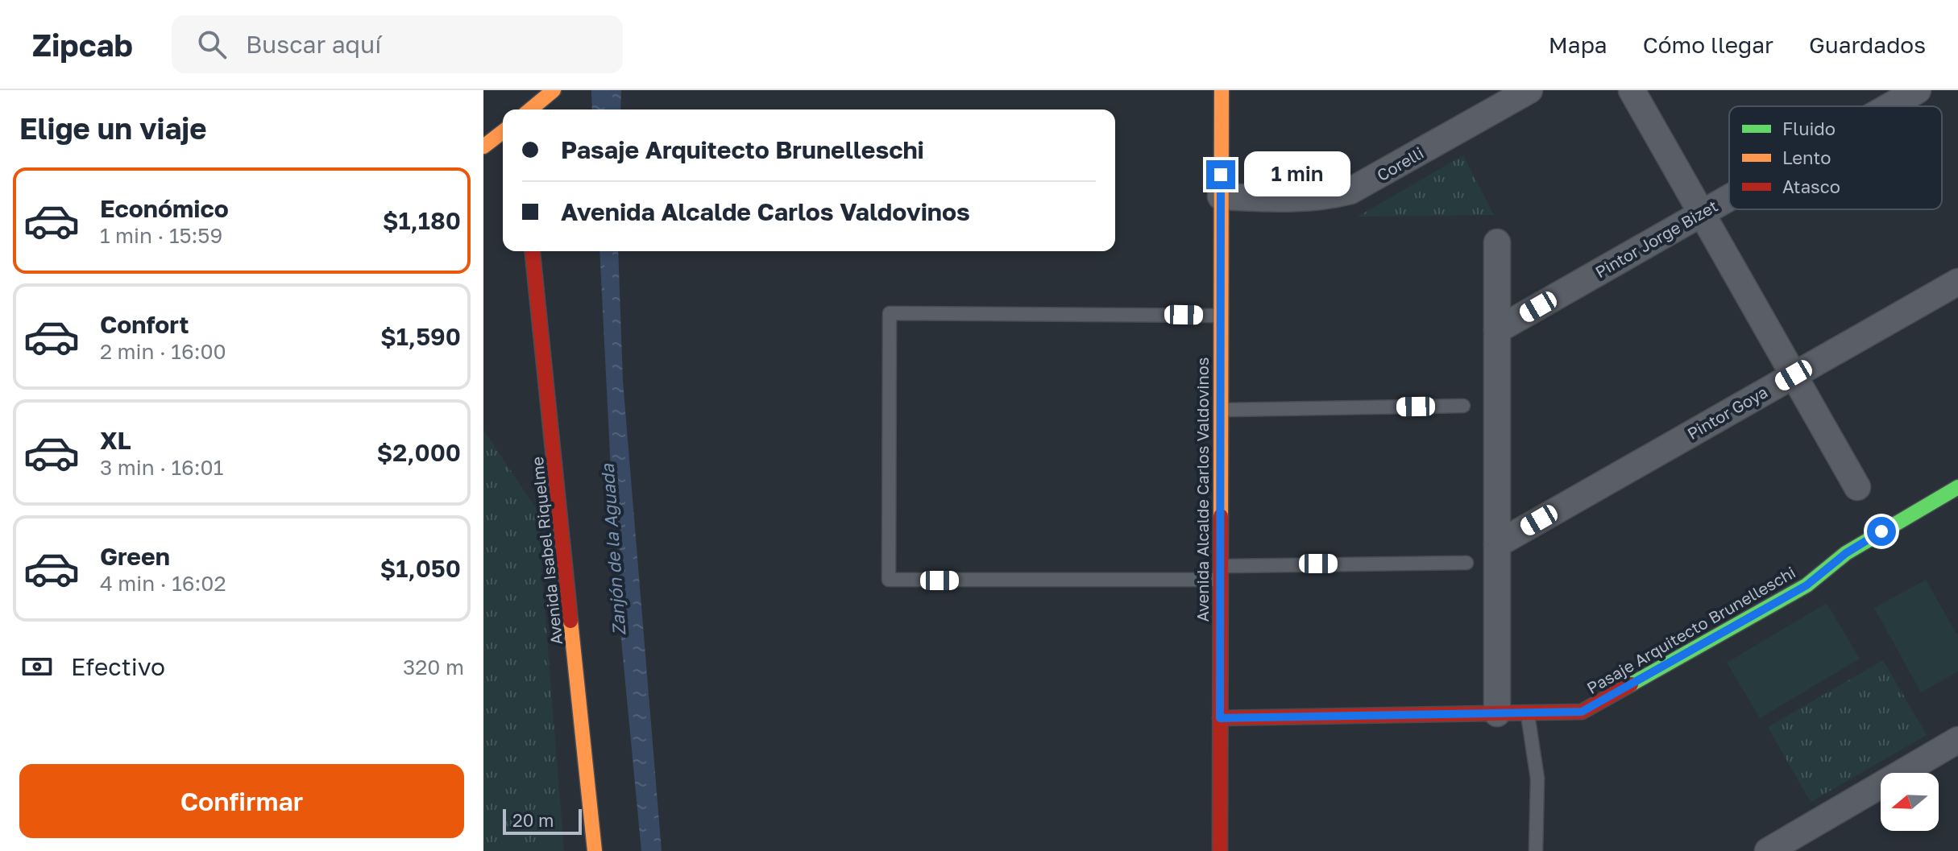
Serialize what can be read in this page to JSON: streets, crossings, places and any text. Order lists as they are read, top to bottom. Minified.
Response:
{"streets":{"main road":["Avenida Alcalde Carlos Valdovinos","Avenida Isabel Riquelme","Pasaje Arquitecto Brunelleschi"],"street":["Corelli","Pintor Jorge Bizet","Pintor Goya"]},"crossings":[["Corelli","Avenida Alcalde Carlos Valdovinos"],["Avenida Alcalde Carlos Valdovinos","Pasaje Arquitecto Brunelleschi"]],"water":["Zanjón de la Aguada"],"legend":["Fluido","Lento","Atasco"],"scale_bar":"20 m","north":"left","page":{"header":"Zipcab","search":"Buscar aquí","nav":["Mapa","Cómo llegar","Guardados"],"heading":"Elige un viaje","banner":["Pasaje Arquitecto Brunelleschi","Avenida Alcalde Carlos Valdovinos"],"bubble":"1 min","list":[{"name":"Económico","note":"1 min · 15:59","value":"$1,180"},{"name":"Confort","note":"2 min · 16:00","value":"$1,590"},{"name":"XL","note":"3 min · 16:01","value":"$2,000"},{"name":"Green","note":"4 min · 16:02","value":"$1,050"}],"pay":["Efectivo","320 m"],"buttons":"Confirmar","scale":"20 m"}}
